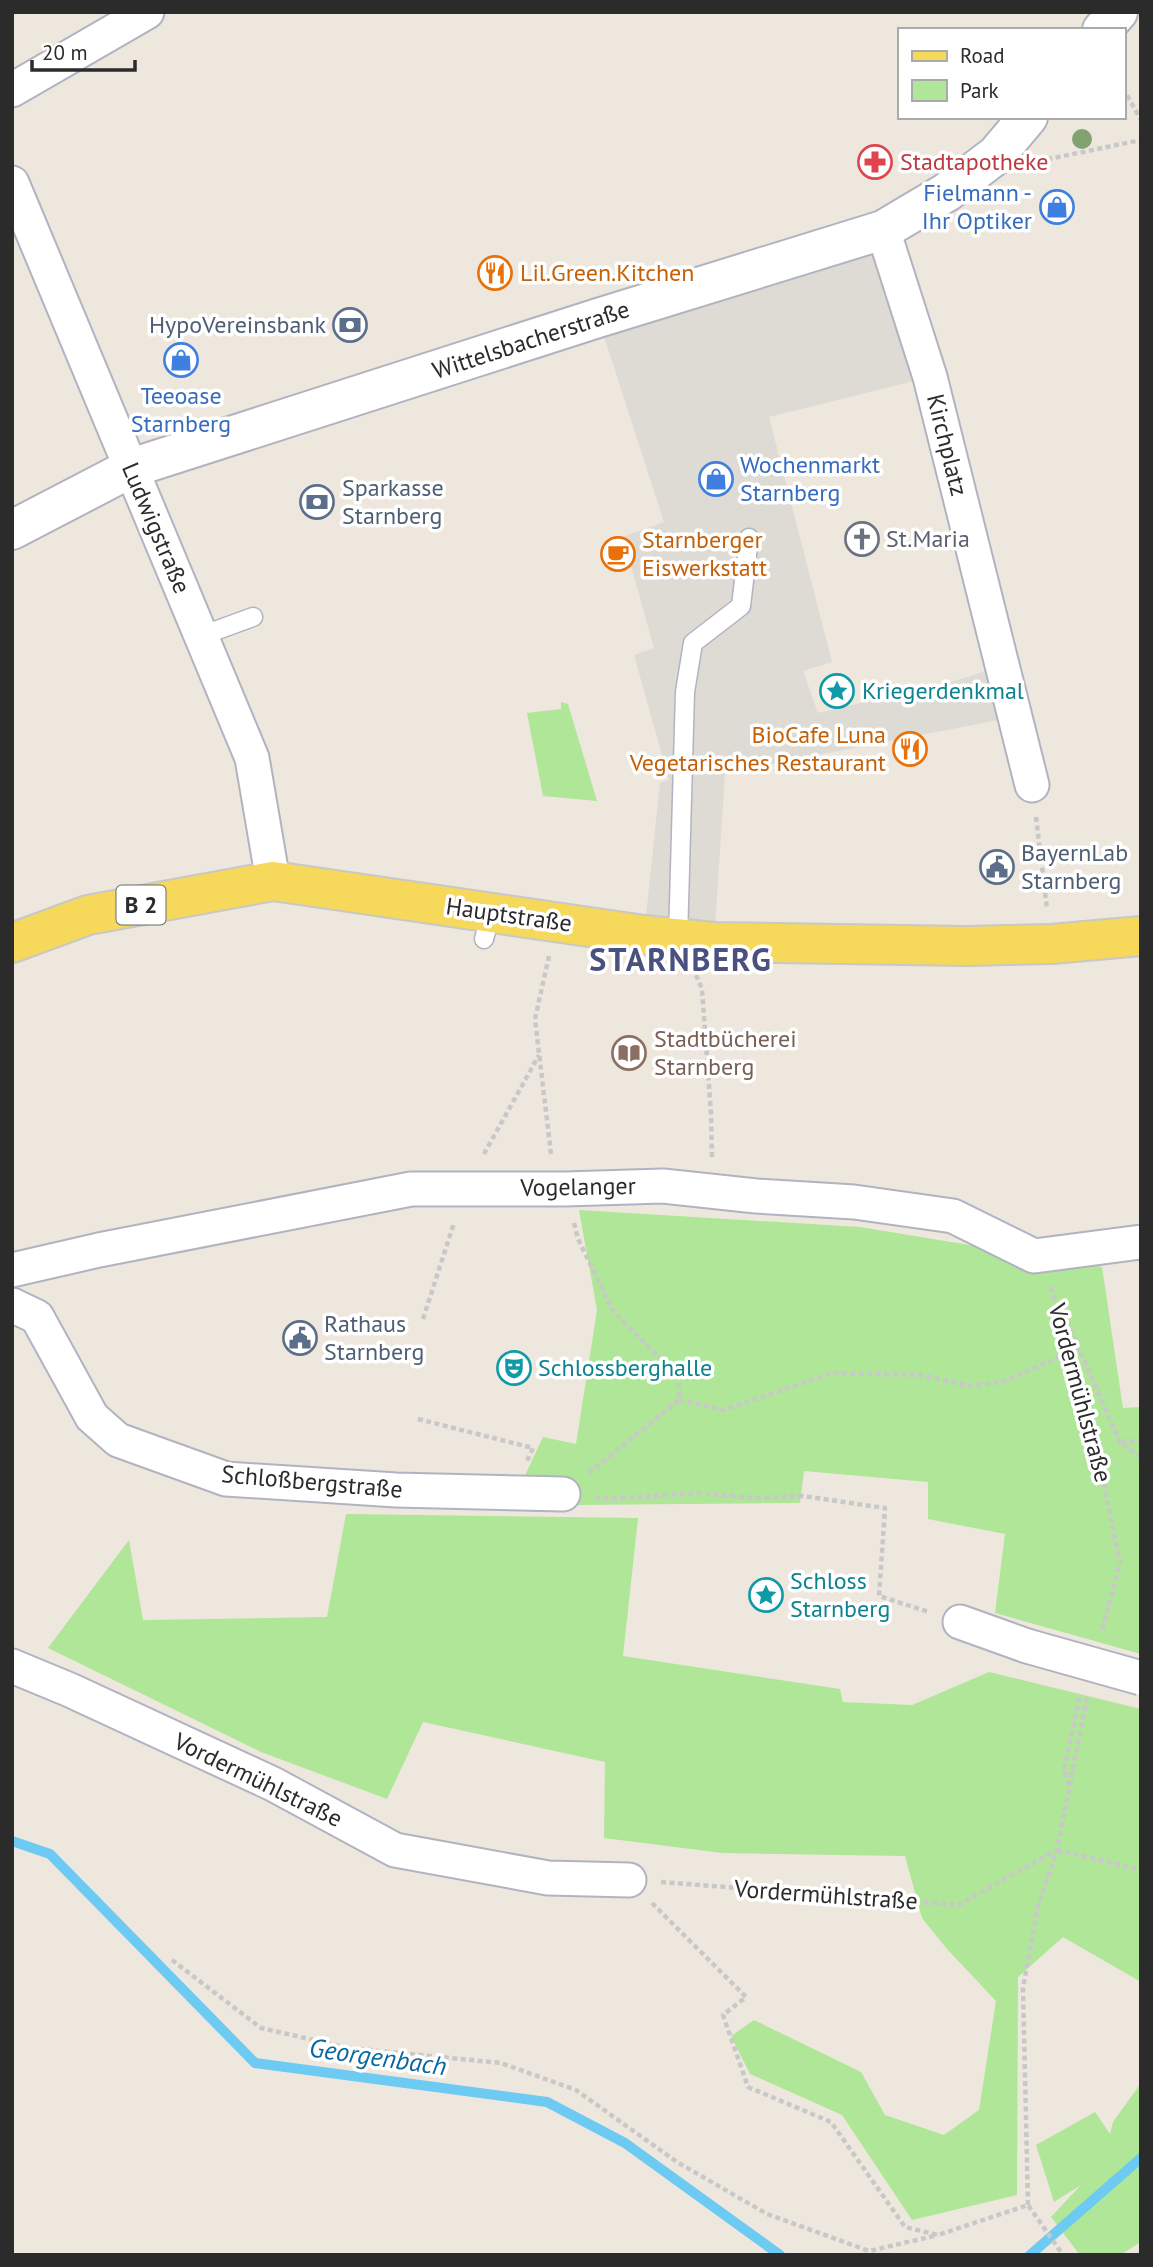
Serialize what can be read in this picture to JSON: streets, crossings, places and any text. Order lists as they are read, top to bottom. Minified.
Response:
{"streets":{"main road":["B 2","Hauptstraße"],"street":["Wittelsbacherstraße","Kirchplatz","Ludwigstraße","Vogelanger","Vordermühlstraße","Schloßbergstraße"]},"crossings":[["Wittelsbacherstraße","Kirchplatz"],["Wittelsbacherstraße","Ludwigstraße"],["Ludwigstraße","Hauptstraße"],["Vogelanger","Vordermühlstraße"]],"districts":["STARNBERG"],"water":["Georgenbach"],"places":{"pharmacy":["Stadtapotheke"],"shop":["Fielmann - Ihr Optiker","Teeoase Starnberg","Wochenmarkt Starnberg"],"restaurant":["Lil.Green.Kitchen","BioCafe Luna Vegetarisches Restaurant"],"bank":["HypoVereinsbank","Sparkasse Starnberg"],"church":["St.Maria"],"cafe":["Starnberger Eiswerkstatt"],"place":["Kriegerdenkmal","Schloss Starnberg"],"public building":["BayernLab Starnberg","Rathaus Starnberg"],"library":["Stadtbücherei Starnberg"],"theatre":["Schlossberghalle"]},"legend":["Road","Park"],"scale_bar":"20 m"}
